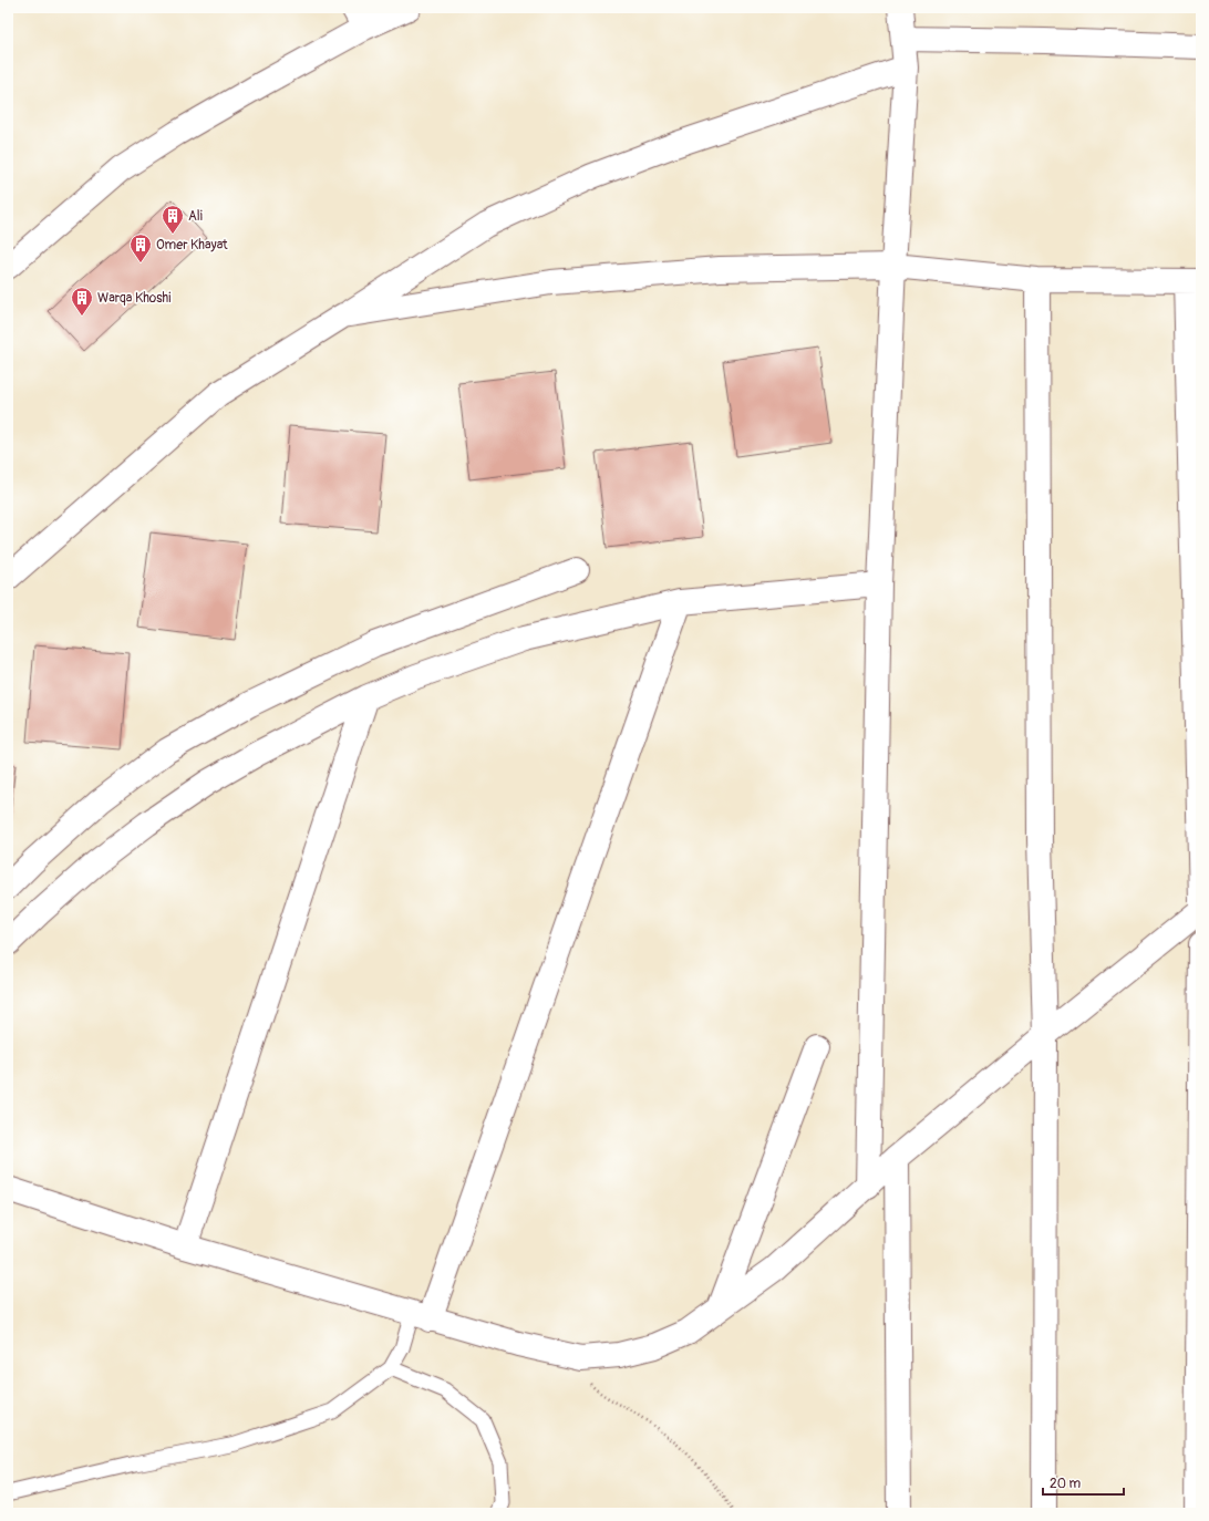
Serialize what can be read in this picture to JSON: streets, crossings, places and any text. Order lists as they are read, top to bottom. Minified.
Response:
{"places":{"building":["Ali","Omer Khayat","Warqa Khoshi"]},"scale_bar":"20 m"}
